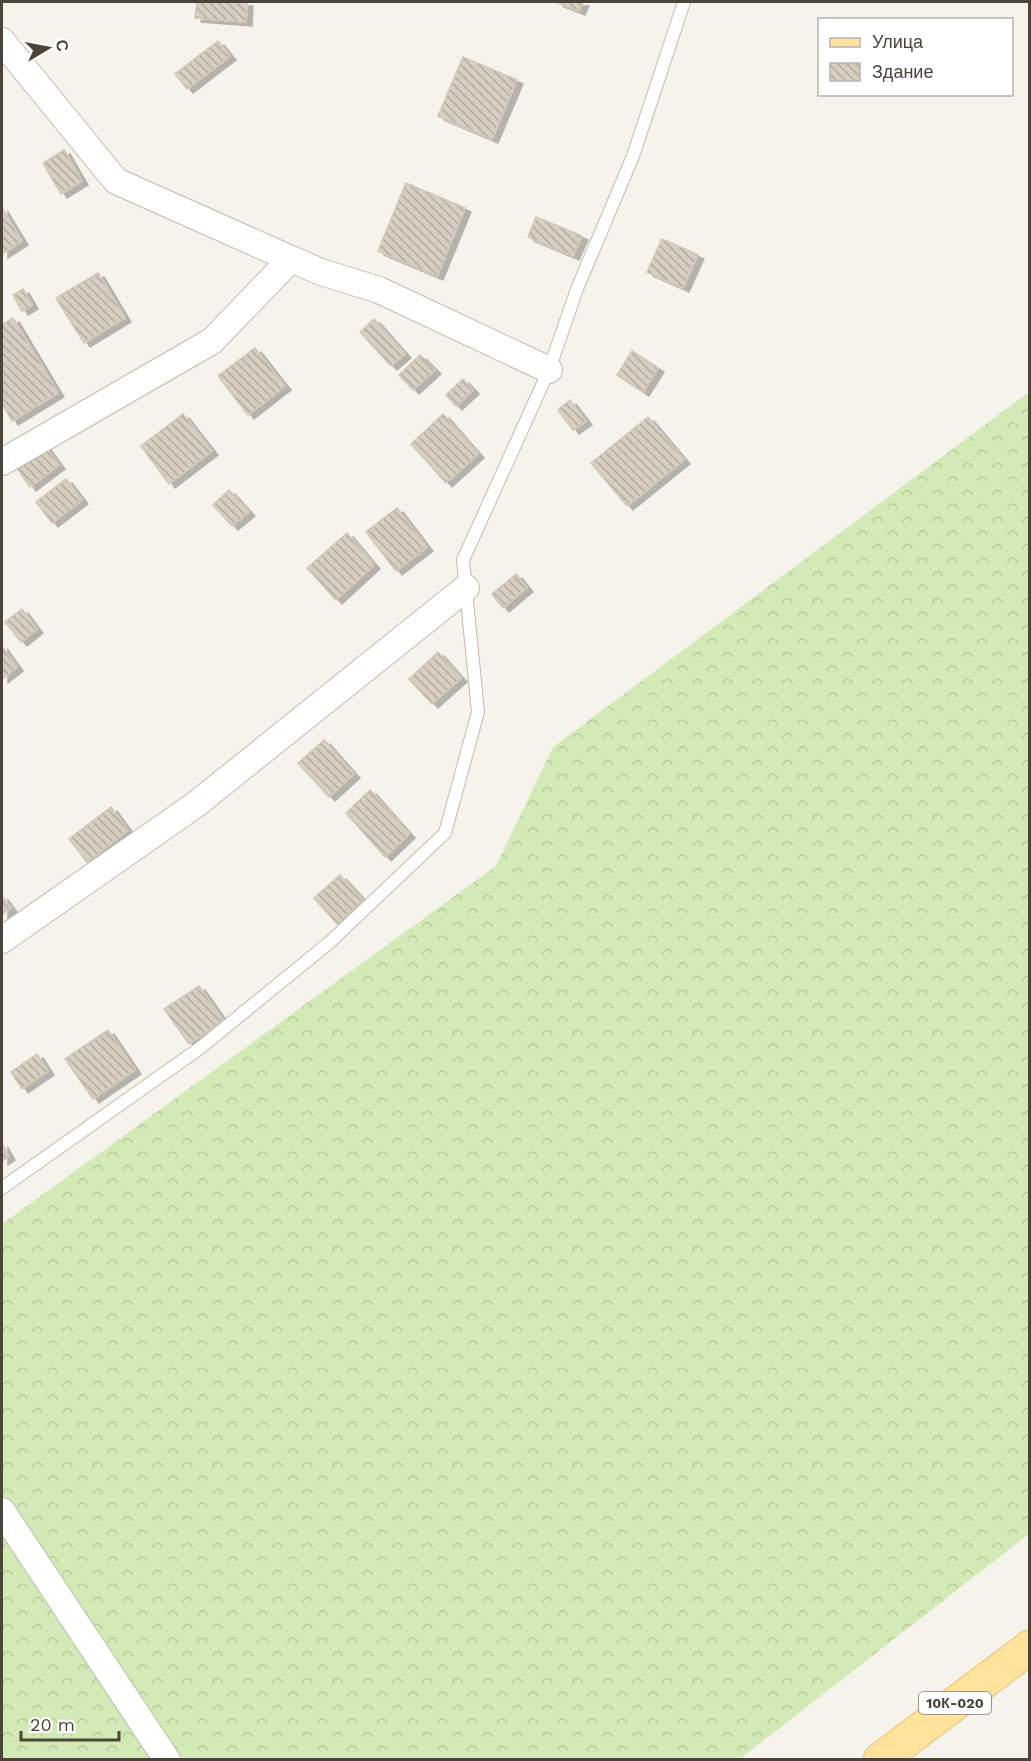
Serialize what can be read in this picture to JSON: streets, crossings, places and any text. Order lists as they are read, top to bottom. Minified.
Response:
{"streets":{"main road":["10К-020"]},"legend":["Улица","Здание"],"scale_bar":"20 m","north":"right"}
